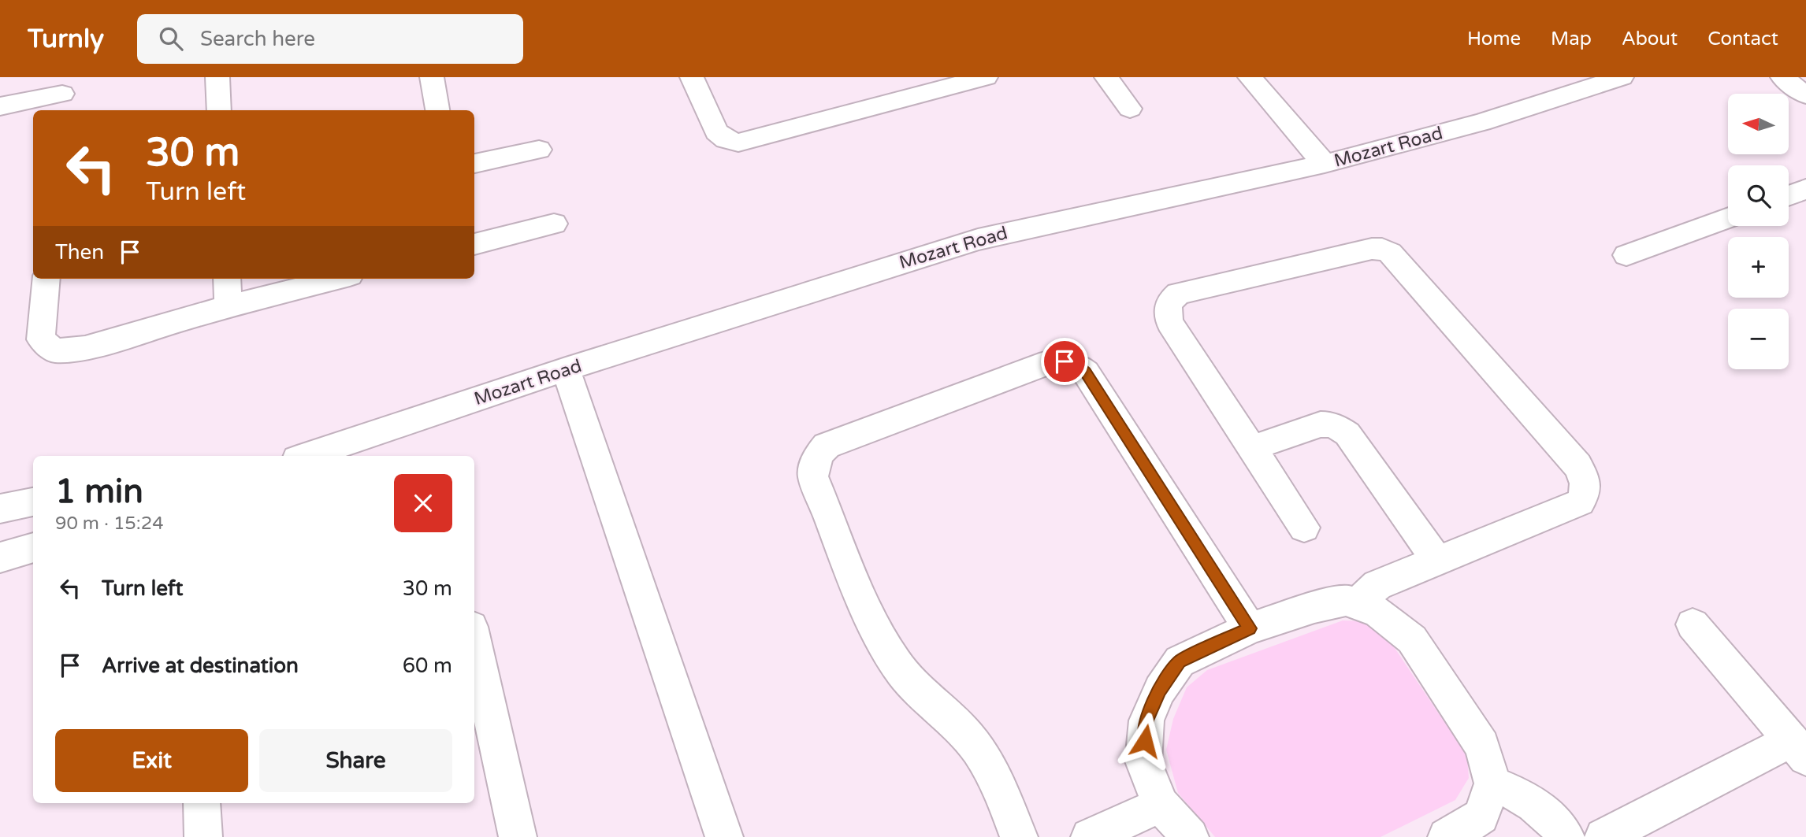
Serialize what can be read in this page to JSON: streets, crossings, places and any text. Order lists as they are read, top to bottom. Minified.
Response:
{"streets":{"street":["Mozart Road"]},"north":"left","page":{"header":"Turnly","search":"Search here","nav":["Home","Map","About","Contact"],"map_buttons":["+","−"],"turn":["30 m","Turn left"],"then":"Then","heading":["1 min","90 m · 15:24"],"list":[{"name":"Turn left","value":"30 m"},{"name":"Arrive at destination","value":"60 m"}],"buttons":["Exit","Share"]}}
